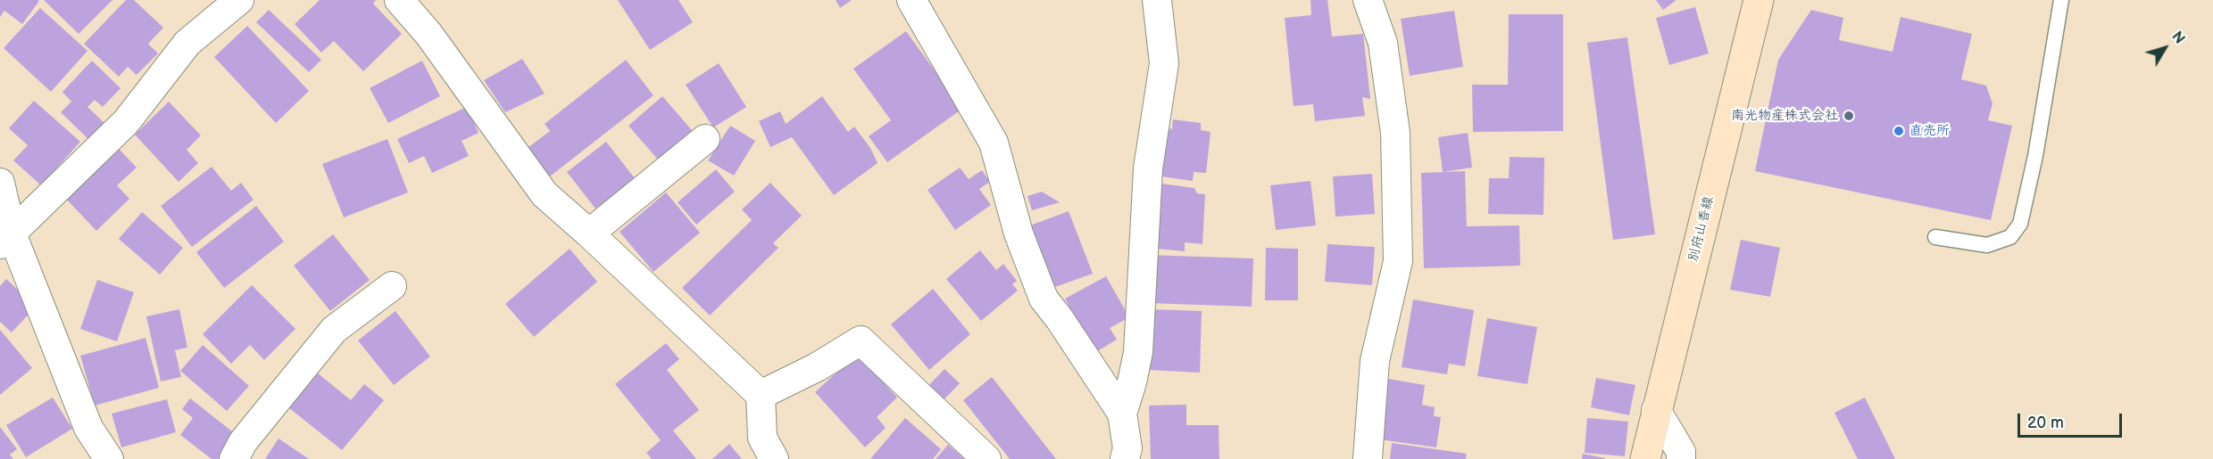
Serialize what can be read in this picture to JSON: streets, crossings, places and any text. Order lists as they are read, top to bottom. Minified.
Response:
{"streets":{"main road":["別府山香線"]},"places":["南光物産株式会社","直売所"],"scale_bar":"20 m","north":"top right"}
